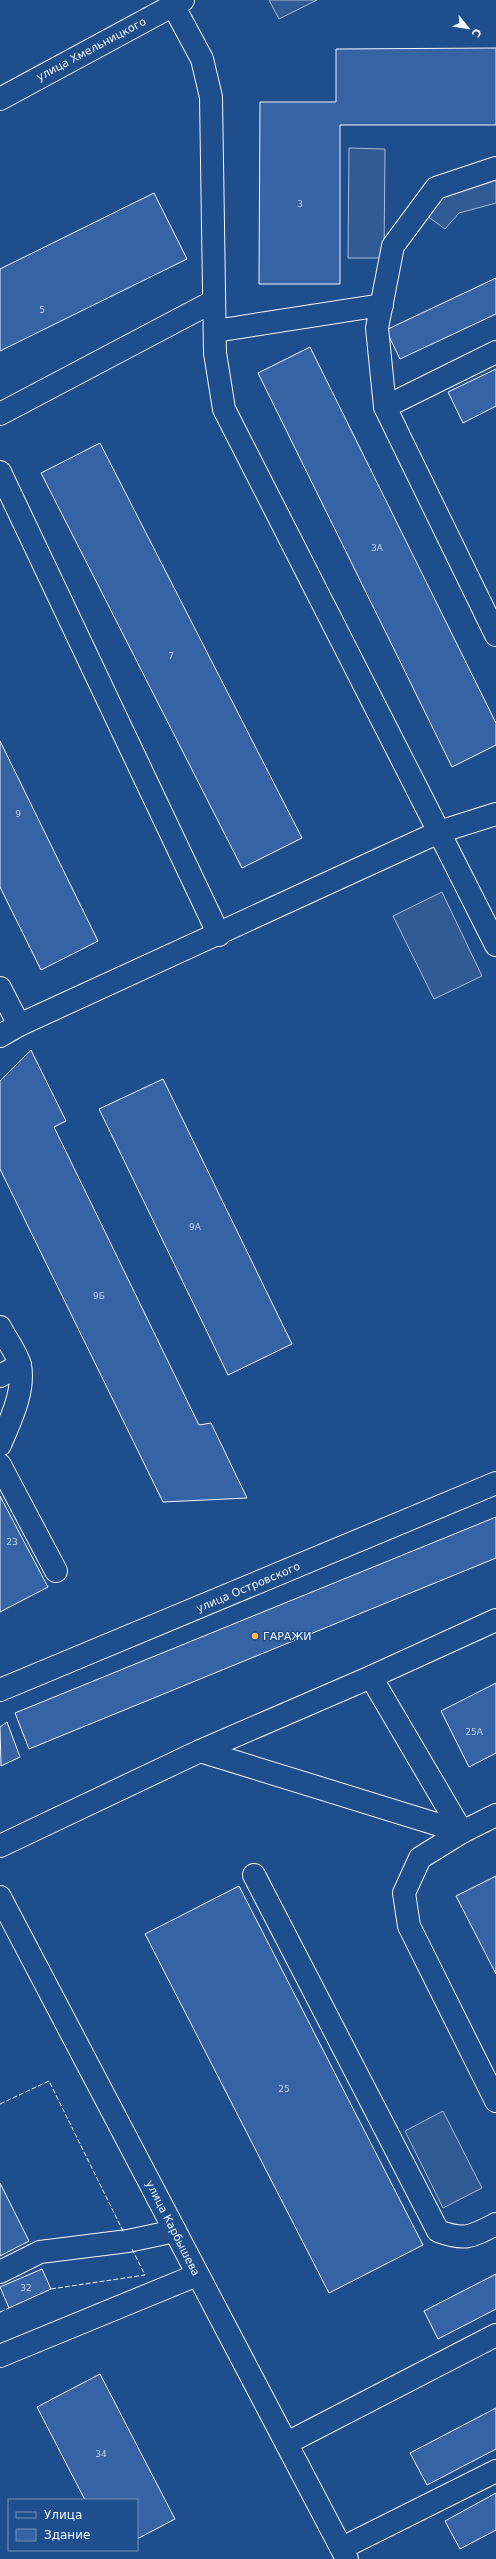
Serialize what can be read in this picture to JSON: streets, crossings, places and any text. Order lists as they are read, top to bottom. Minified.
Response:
{"streets":{"street":["улица Хмельницкого","улица Островского","улица Карбышева"]},"places":["ГАРАЖИ"],"house_numbers":["3","5","3А","7","9","9А","9Б","23","25А","25","32","34"],"legend":["Улица","Здание"],"north":"bottom right"}
